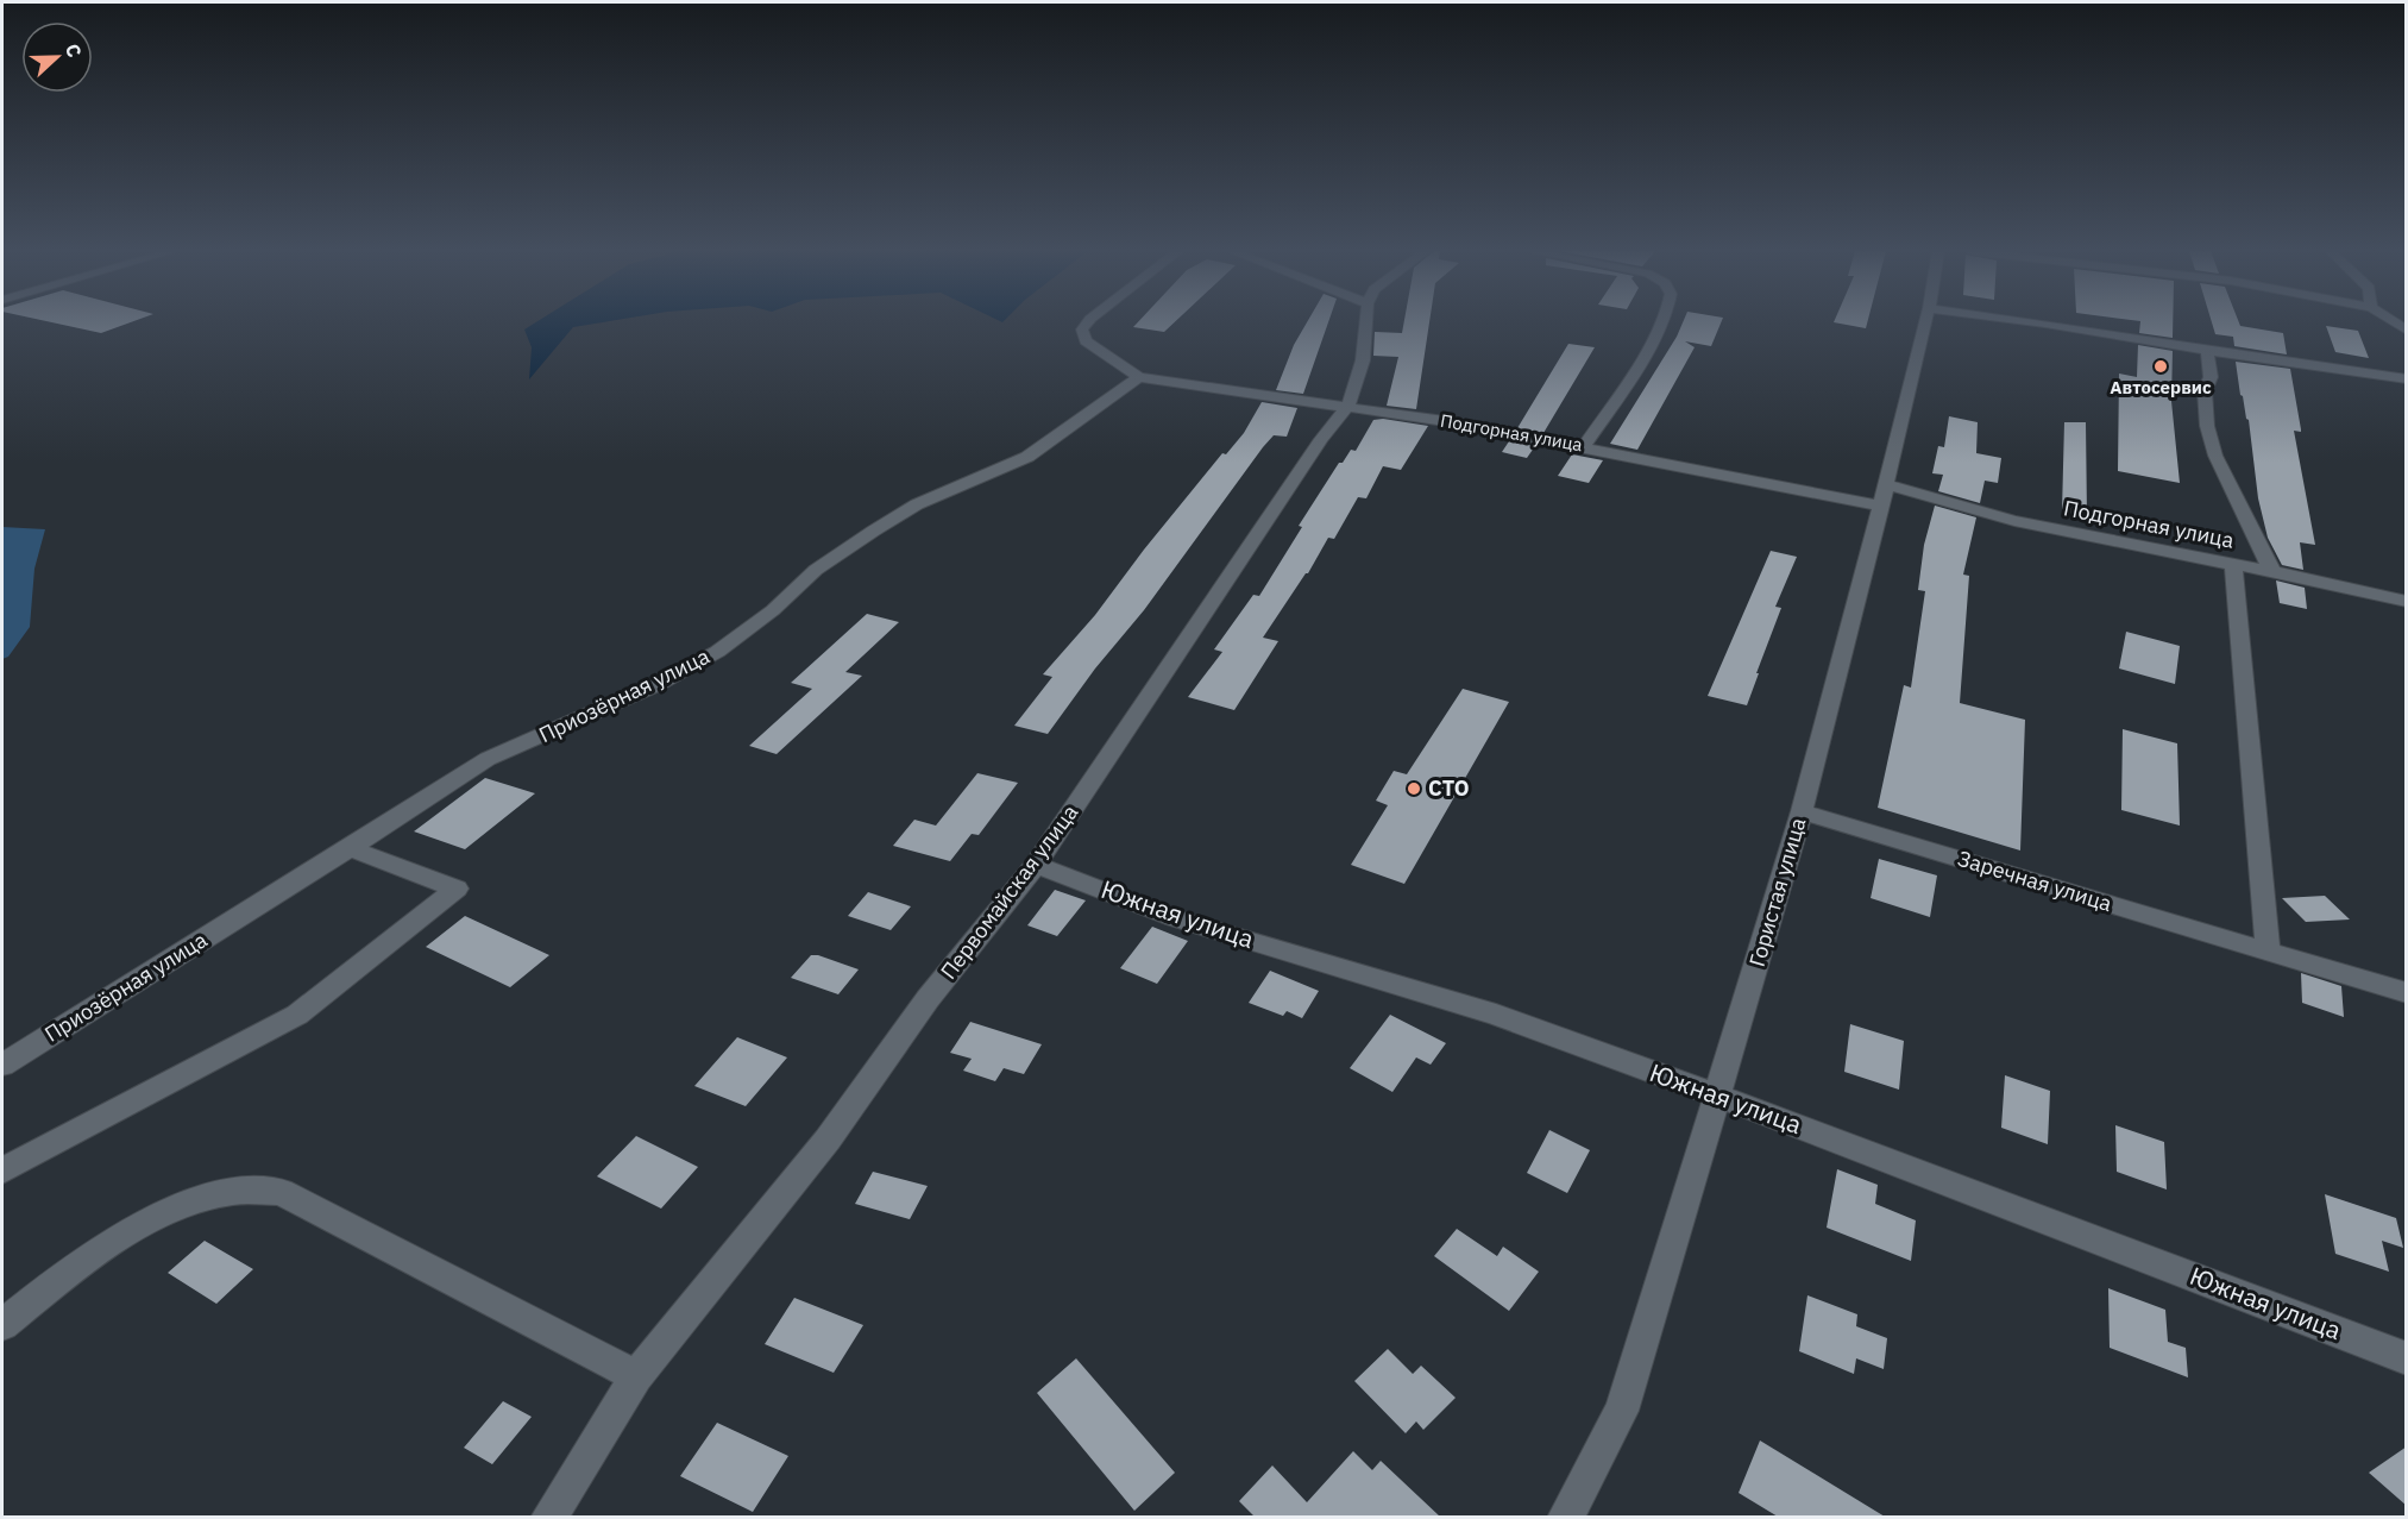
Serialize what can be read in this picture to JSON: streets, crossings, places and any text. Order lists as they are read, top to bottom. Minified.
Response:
{"streets":{"street":["Подгорная улица","Приозёрная улица","Заречная улица","Первомайская улица","Гористая улица","Южная улица"]},"crossings":[["Подгорная улица","Приозёрная улица"],["Подгорная улица","Первомайская улица"],["Подгорная улица","Гористая улица"],["Заречная улица","Гористая улица"],["Первомайская улица","Южная улица"],["Гористая улица","Южная улица"]],"places":["Автосервис","СТО"],"north":"right"}
